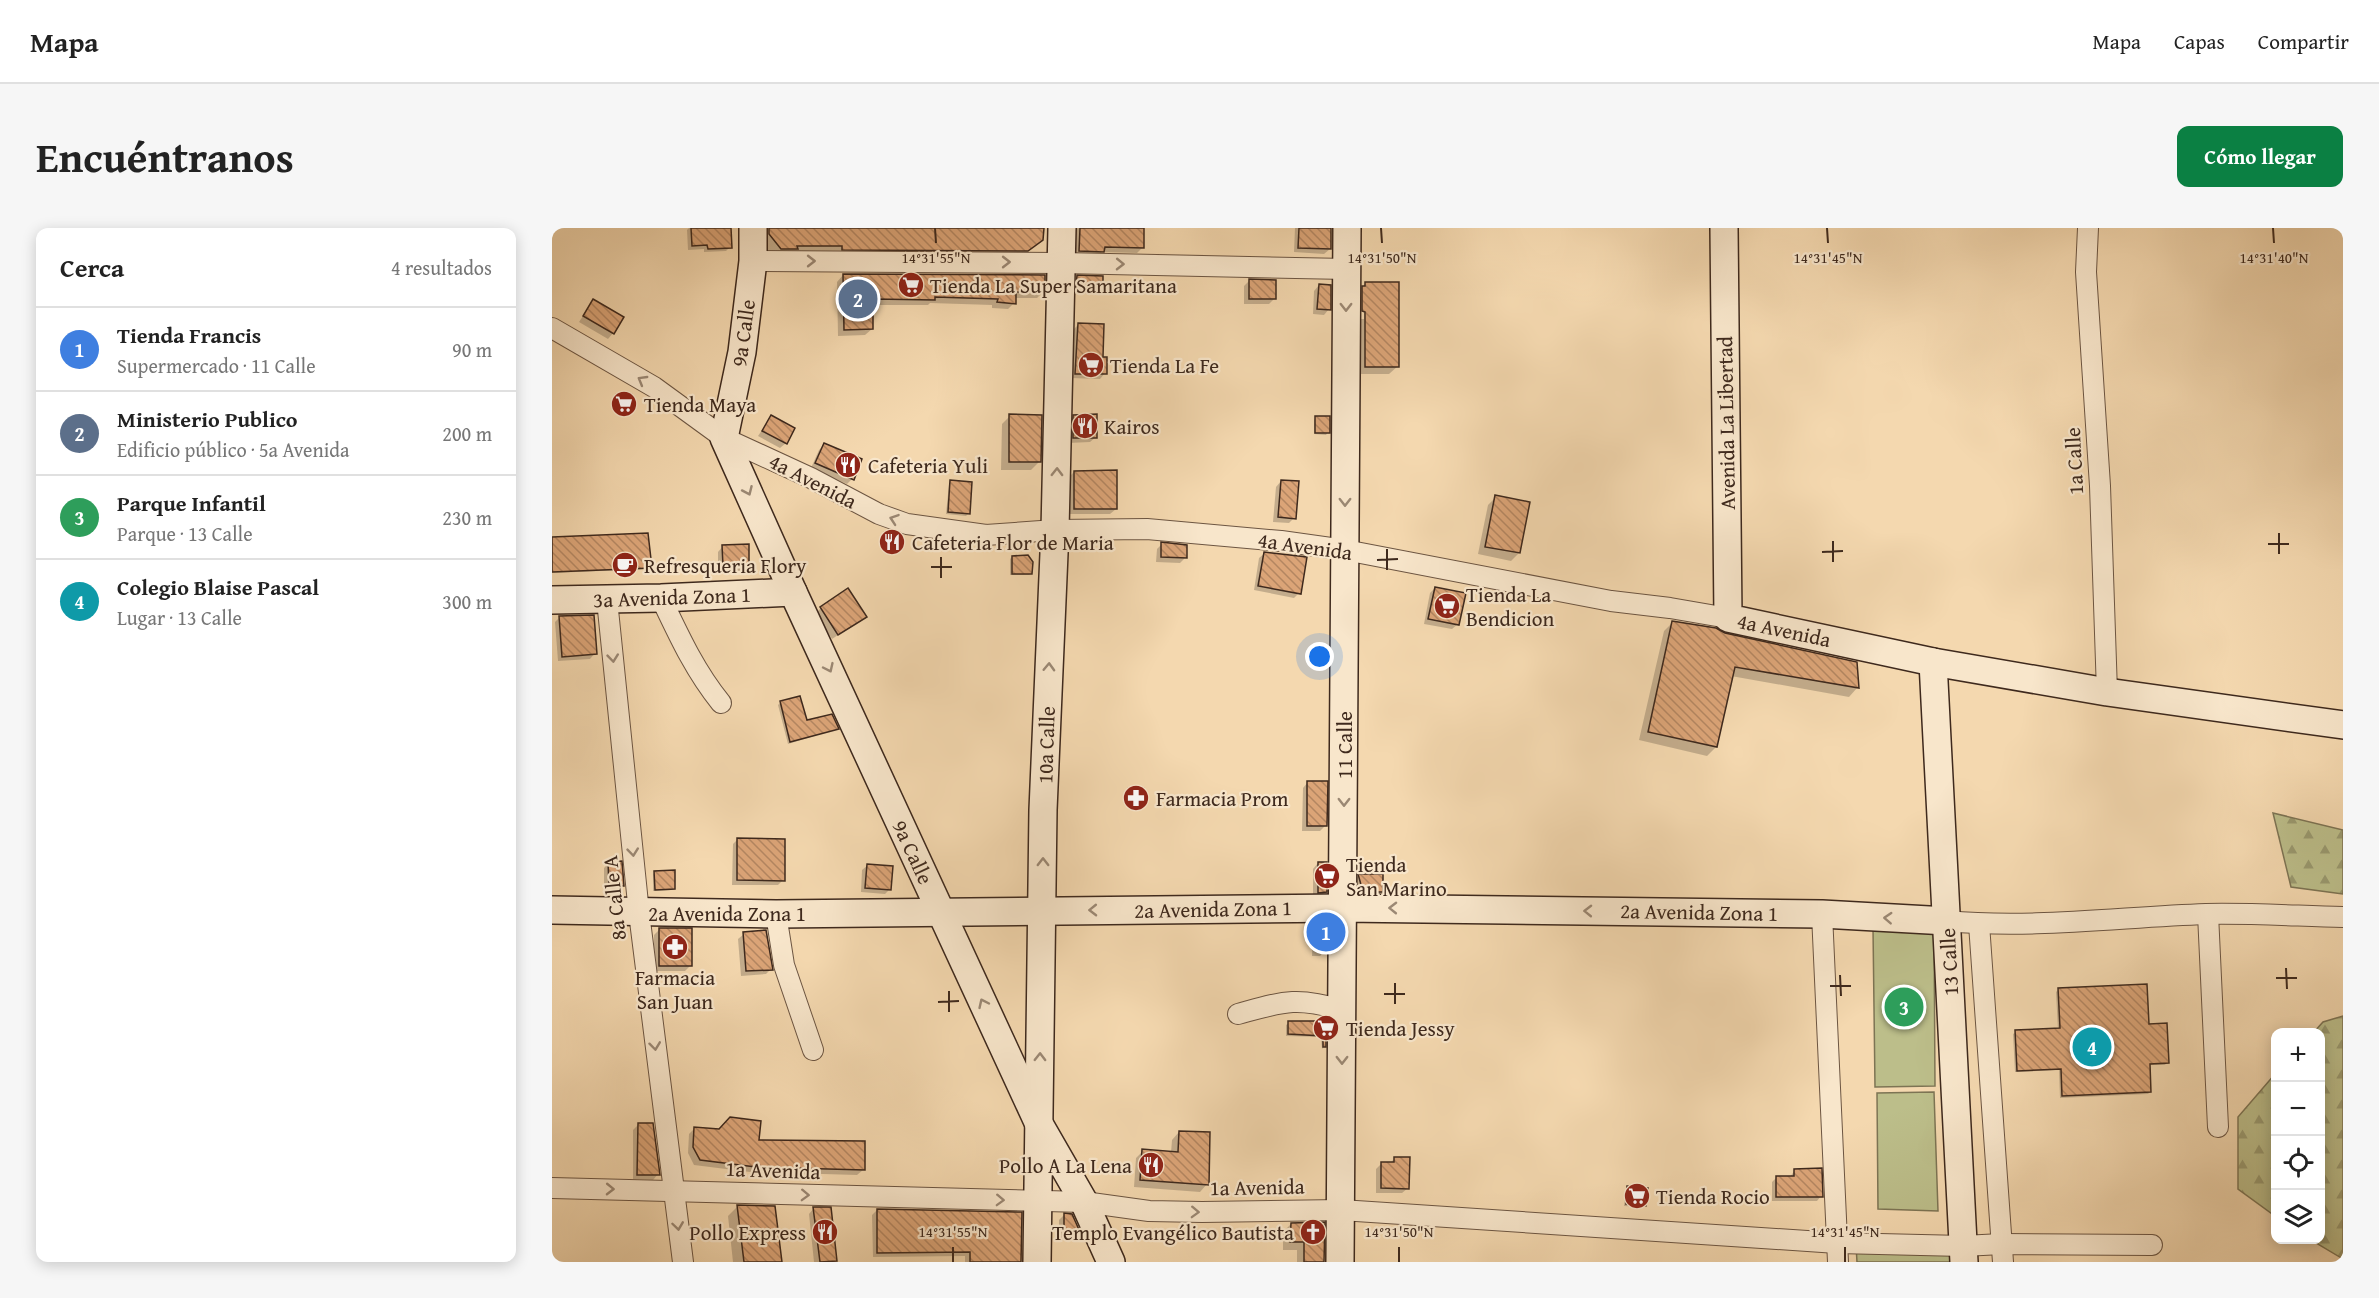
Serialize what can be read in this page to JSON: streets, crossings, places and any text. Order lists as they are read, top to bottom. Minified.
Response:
{"streets":{"street":["9a Calle","Avenida La Libertad","1a Calle","4a Avenida","3a Avenida Zona 1","10a Calle","11 Calle","8a Calle A","2a Avenida Zona 1","13 Calle","1a Avenida"]},"crossings":[["9a Calle","4a Avenida"],["9a Calle","3a Avenida Zona 1"],["9a Calle","10a Calle"],["9a Calle","2a Avenida Zona 1"],["9a Calle","1a Avenida"],["Avenida La Libertad","4a Avenida"],["1a Calle","4a Avenida"],["4a Avenida","10a Calle"],["4a Avenida","11 Calle"],["4a Avenida","13 Calle"],["3a Avenida Zona 1","8a Calle A"],["10a Calle","2a Avenida Zona 1"],["10a Calle","1a Avenida"],["11 Calle","2a Avenida Zona 1"],["11 Calle","1a Avenida"],["8a Calle A","2a Avenida Zona 1"],["8a Calle A","1a Avenida"],["2a Avenida Zona 1","13 Calle"],["13 Calle","1a Avenida"]],"one_way":["10a Calle","11 Calle","2a Avenida Zona 1","1a Avenida"],"places":{"supermarket":["Tienda La Super Samaritana","Tienda La Fe","Tienda Maya","Tienda La Bendicion","Tienda San Marino","Tienda Jessy","Tienda Rocio"],"restaurant":["Kairos","Cafeteria Yuli","Cafeteria Flor de Maria","Pollo A La Lena","Pollo Express"],"cafe":["Refresqueria Flory"],"pharmacy":["Farmacia Prom","Farmacia San Juan"],"church":["Templo Evangélico Bautista"]},"page":{"header":"Mapa","nav":["Mapa","Capas","Compartir"],"title":"Encuéntranos","buttons":"Cómo llegar","heading":["Cerca","4 resultados"],"pins":["2","1","3","4"],"list":[{"mark":"1","name":"Tienda Francis","note":"Supermercado · 11 Calle","value":"90 m"},{"mark":"2","name":"Ministerio Publico","note":"Edificio público · 5a Avenida","value":"200 m"},{"mark":"3","name":"Parque Infantil","note":"Parque · 13 Calle","value":"230 m"},{"mark":"4","name":"Colegio Blaise Pascal","note":"Lugar · 13 Calle","value":"300 m"}],"map_buttons":["+","−"]},"coordinates":["14°31'55\"N","14°31'50\"N","14°31'45\"N","14°31'40\"N"]}
